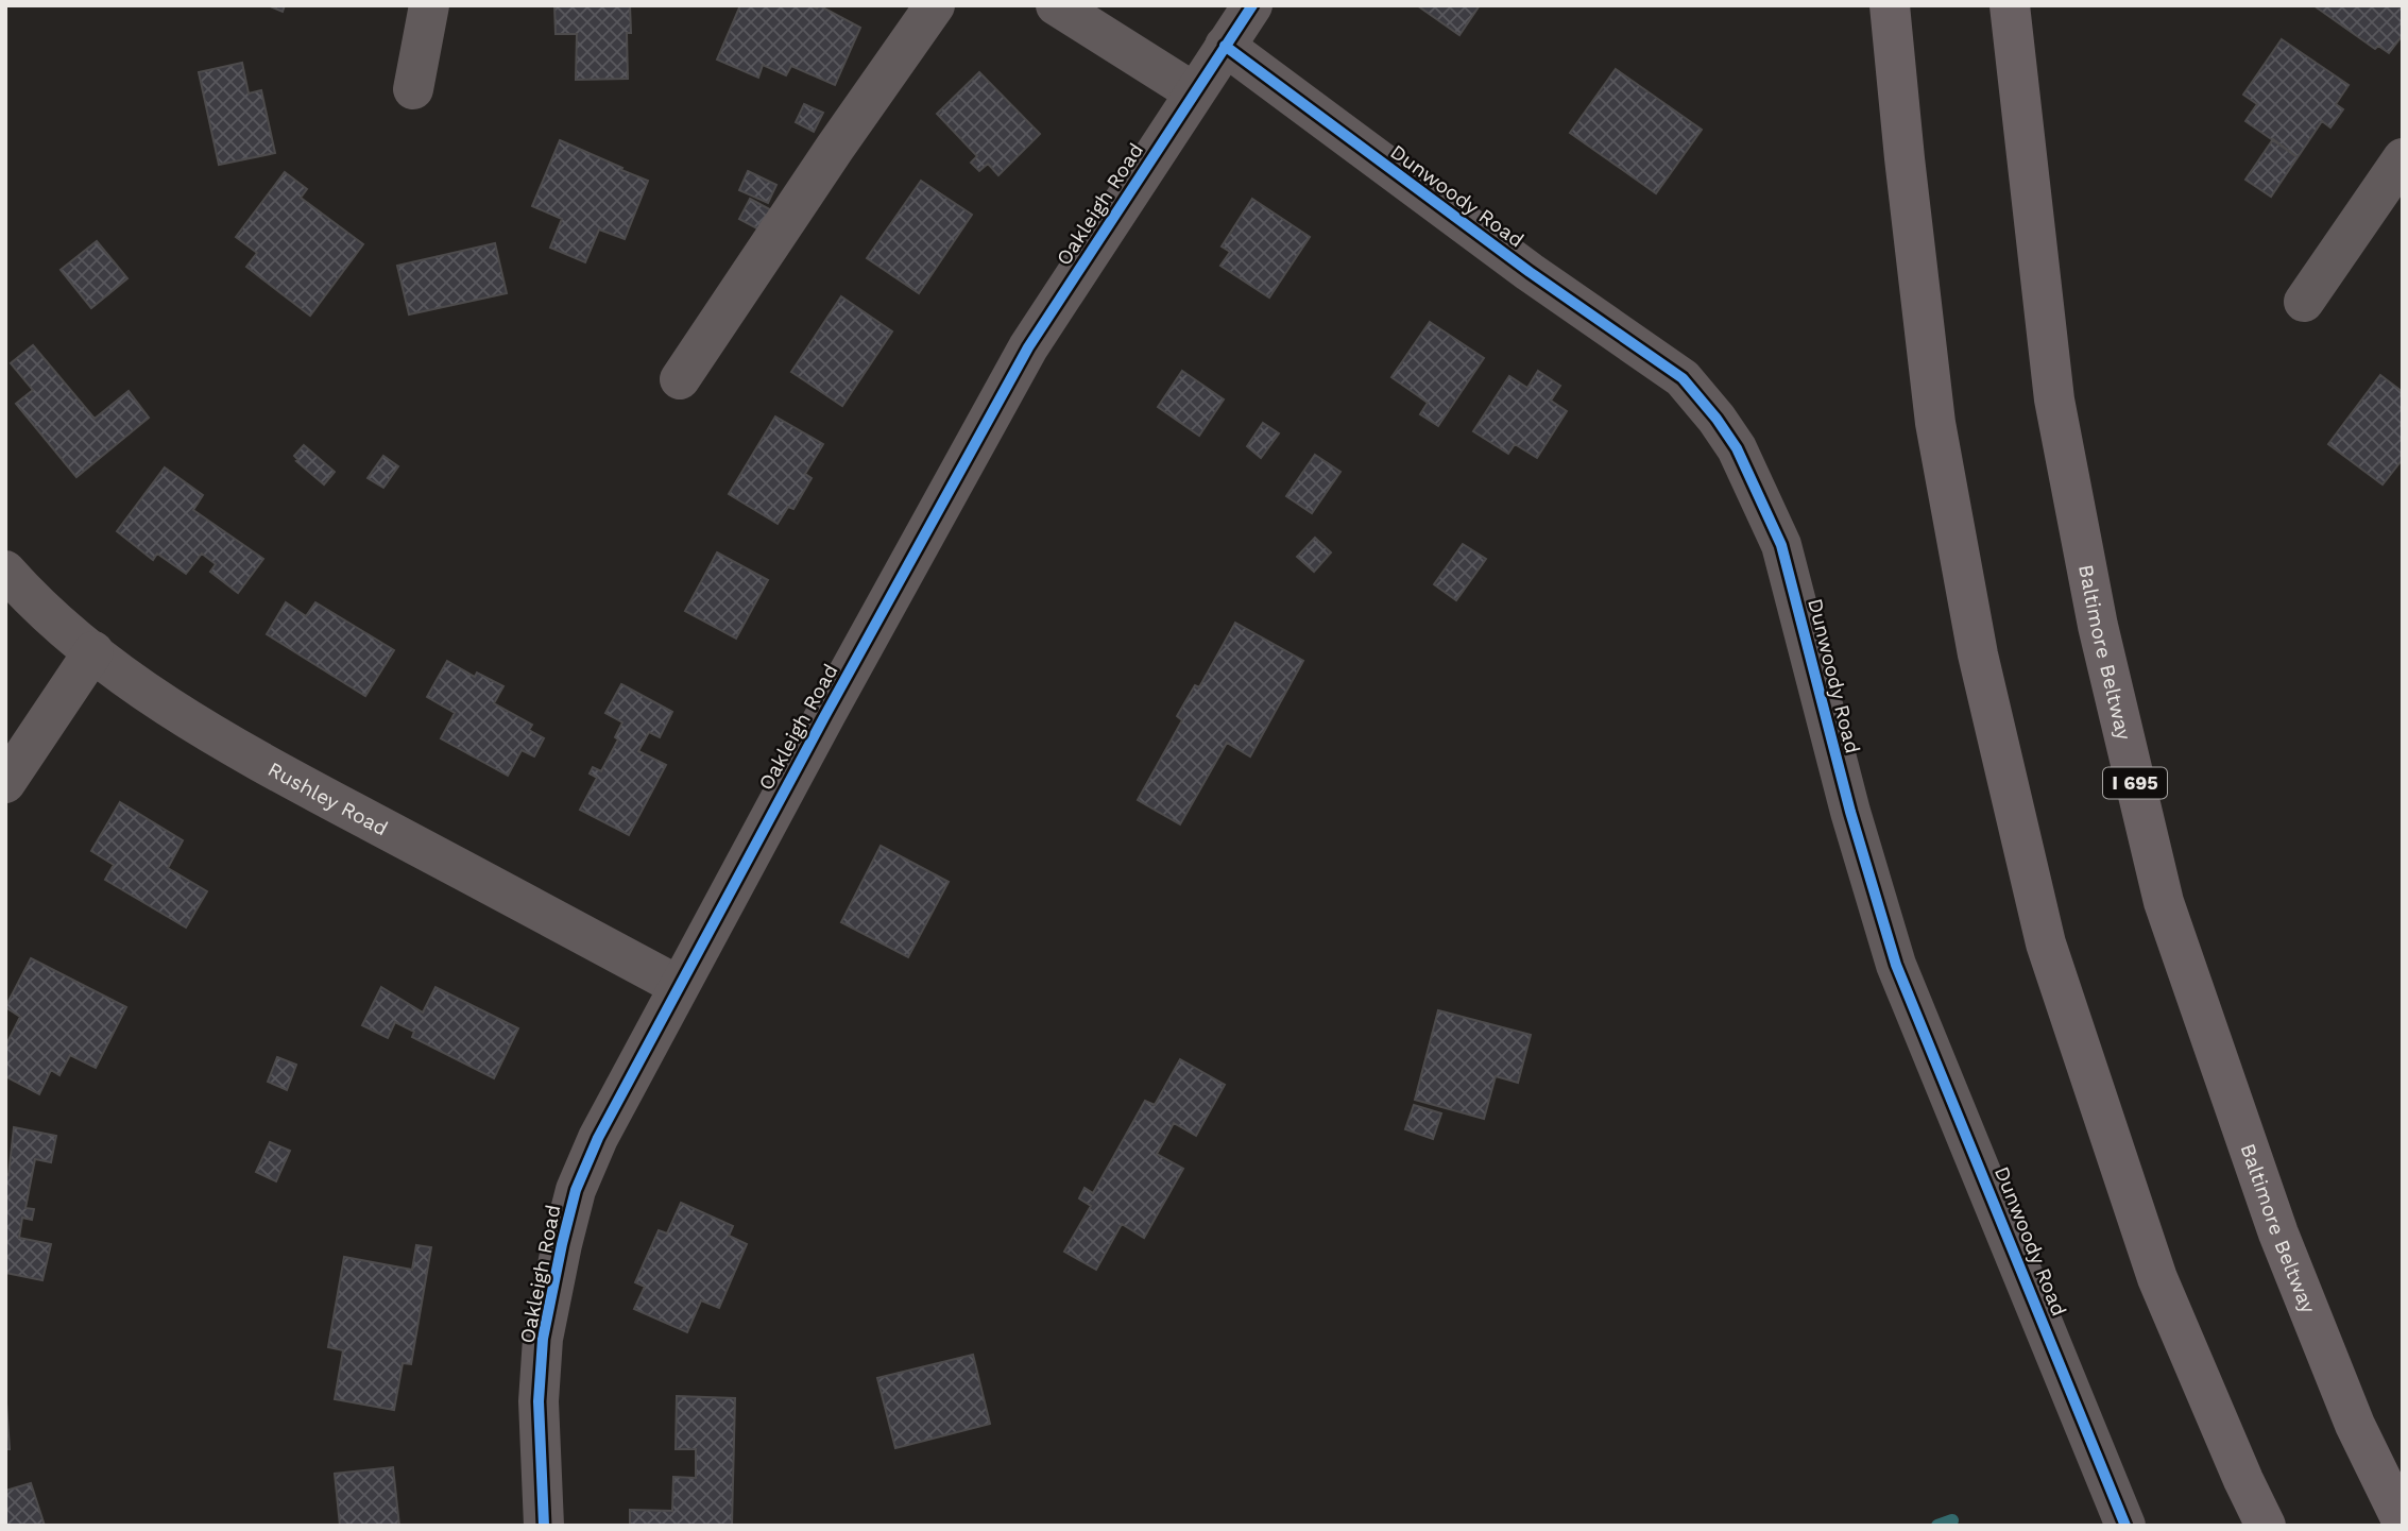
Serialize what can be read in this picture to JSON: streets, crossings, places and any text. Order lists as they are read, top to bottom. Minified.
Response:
{"streets":{"highway":["Baltimore Beltway","I 695"],"street":["Dunwoody Road","Oakleigh Road","Rushley Road"]},"crossings":[["Dunwoody Road","Oakleigh Road"],["Oakleigh Road","Rushley Road"]]}
